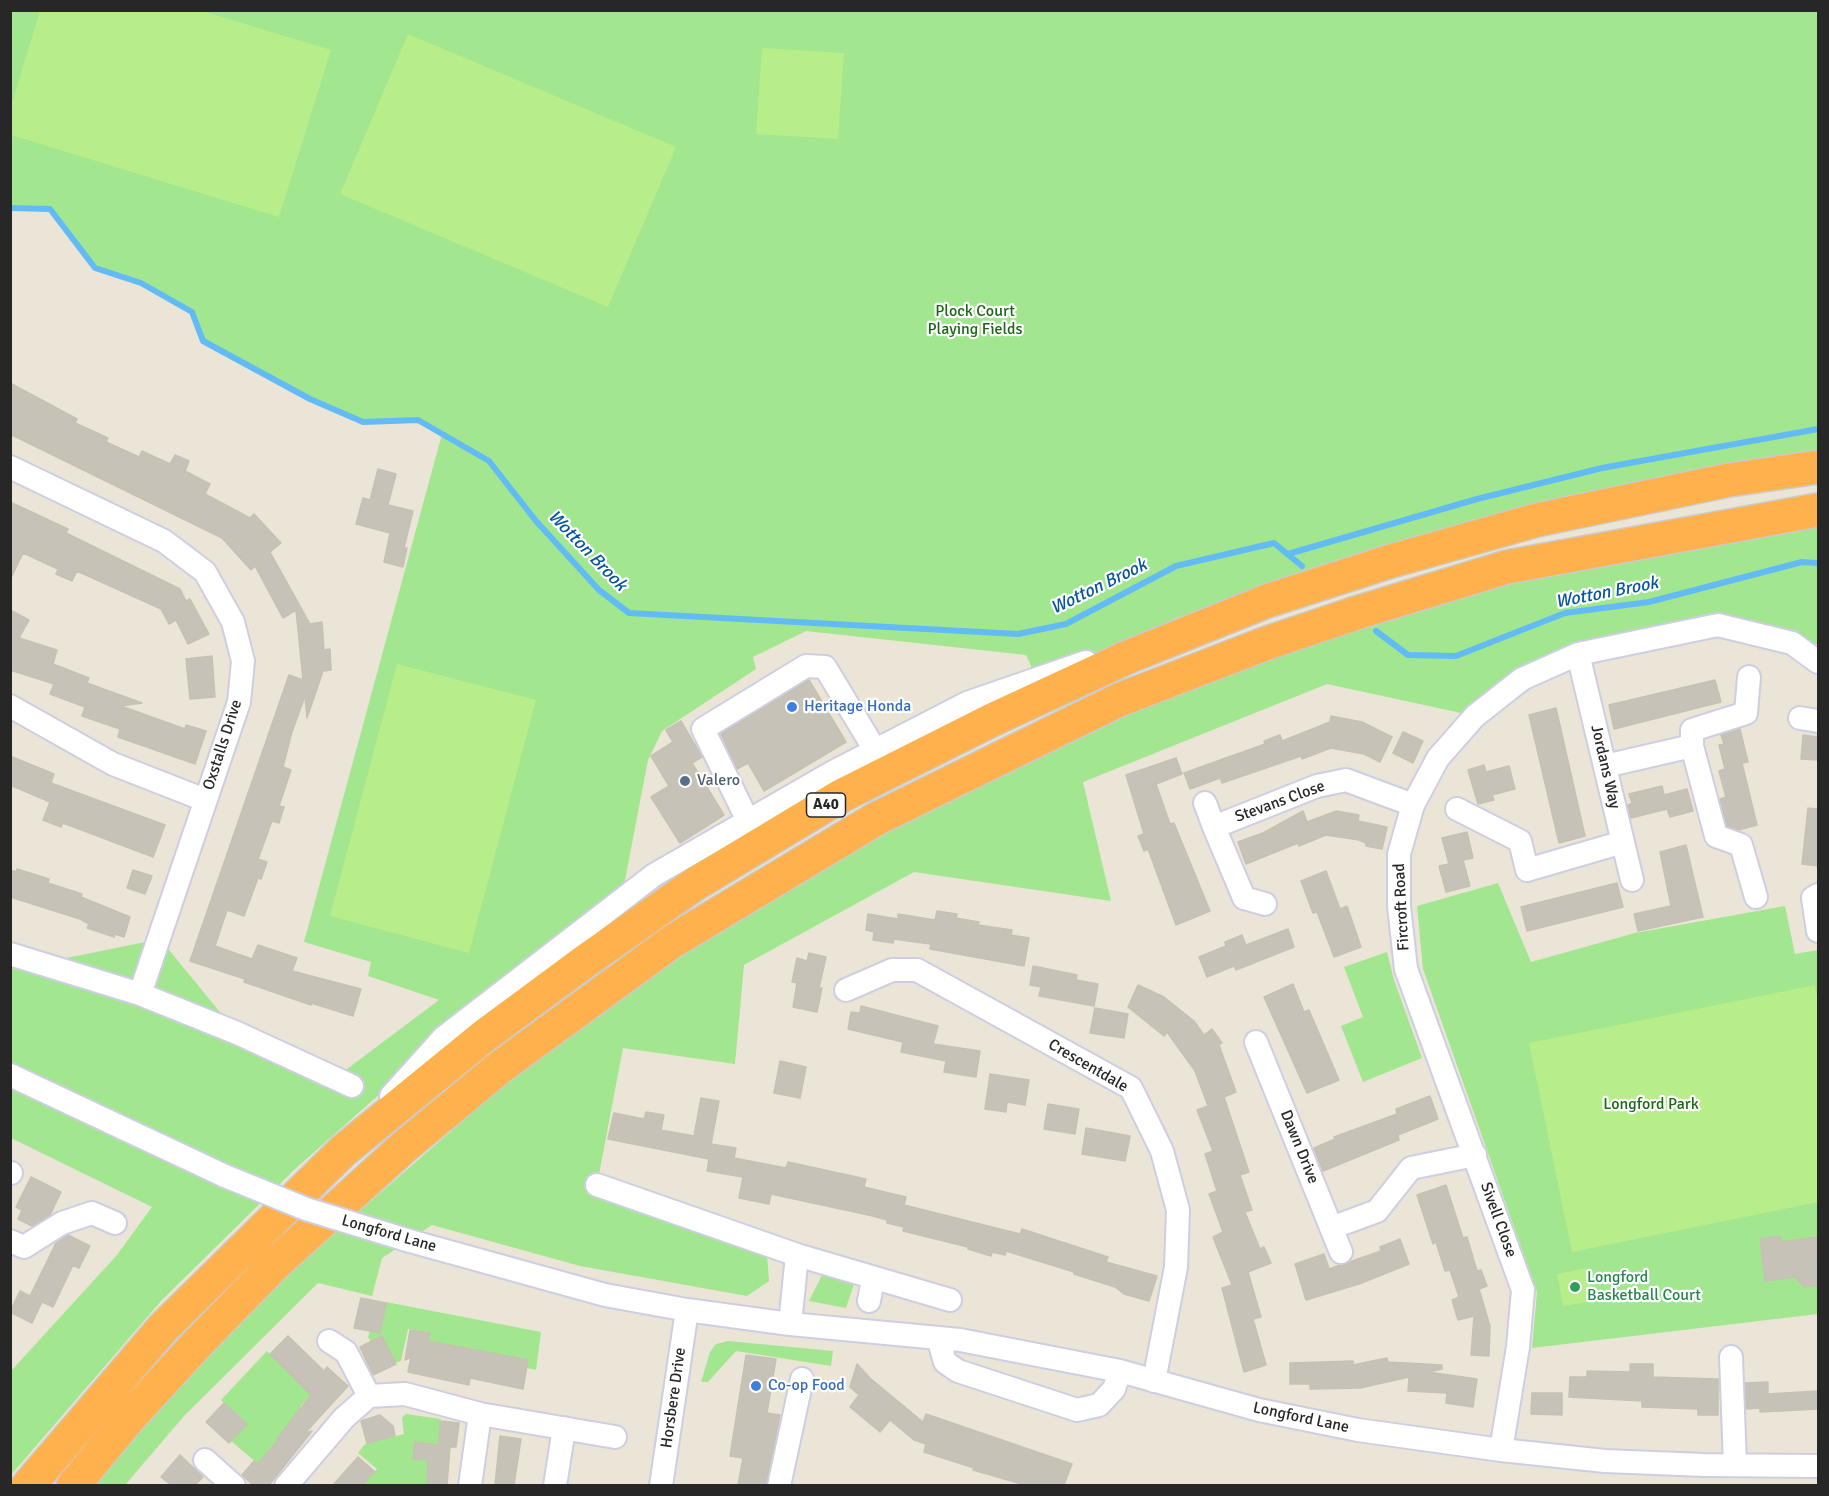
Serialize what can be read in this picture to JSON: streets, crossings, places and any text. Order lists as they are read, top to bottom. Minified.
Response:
{"streets":{"highway":["A40"],"street":["Oxstalls Drive","Jordans Way","Stevans Close","Fircroft Road","Crescentdale","Dawn Drive","Sivell Close","Longford Lane","Horsbere Drive"]},"crossings":[["Jordans Way","Fircroft Road"],["Stevans Close","Fircroft Road"],["Fircroft Road","Sivell Close"],["Crescentdale","Longford Lane"],["Sivell Close","Longford Lane"],["Longford Lane","Horsbere Drive"]],"water":["Wotton Brook"],"parks":["Plock Court Playing Fields","Longford Park"],"places":["Heritage Honda","Valero","Longford Basketball Court","Co-op Food"]}
